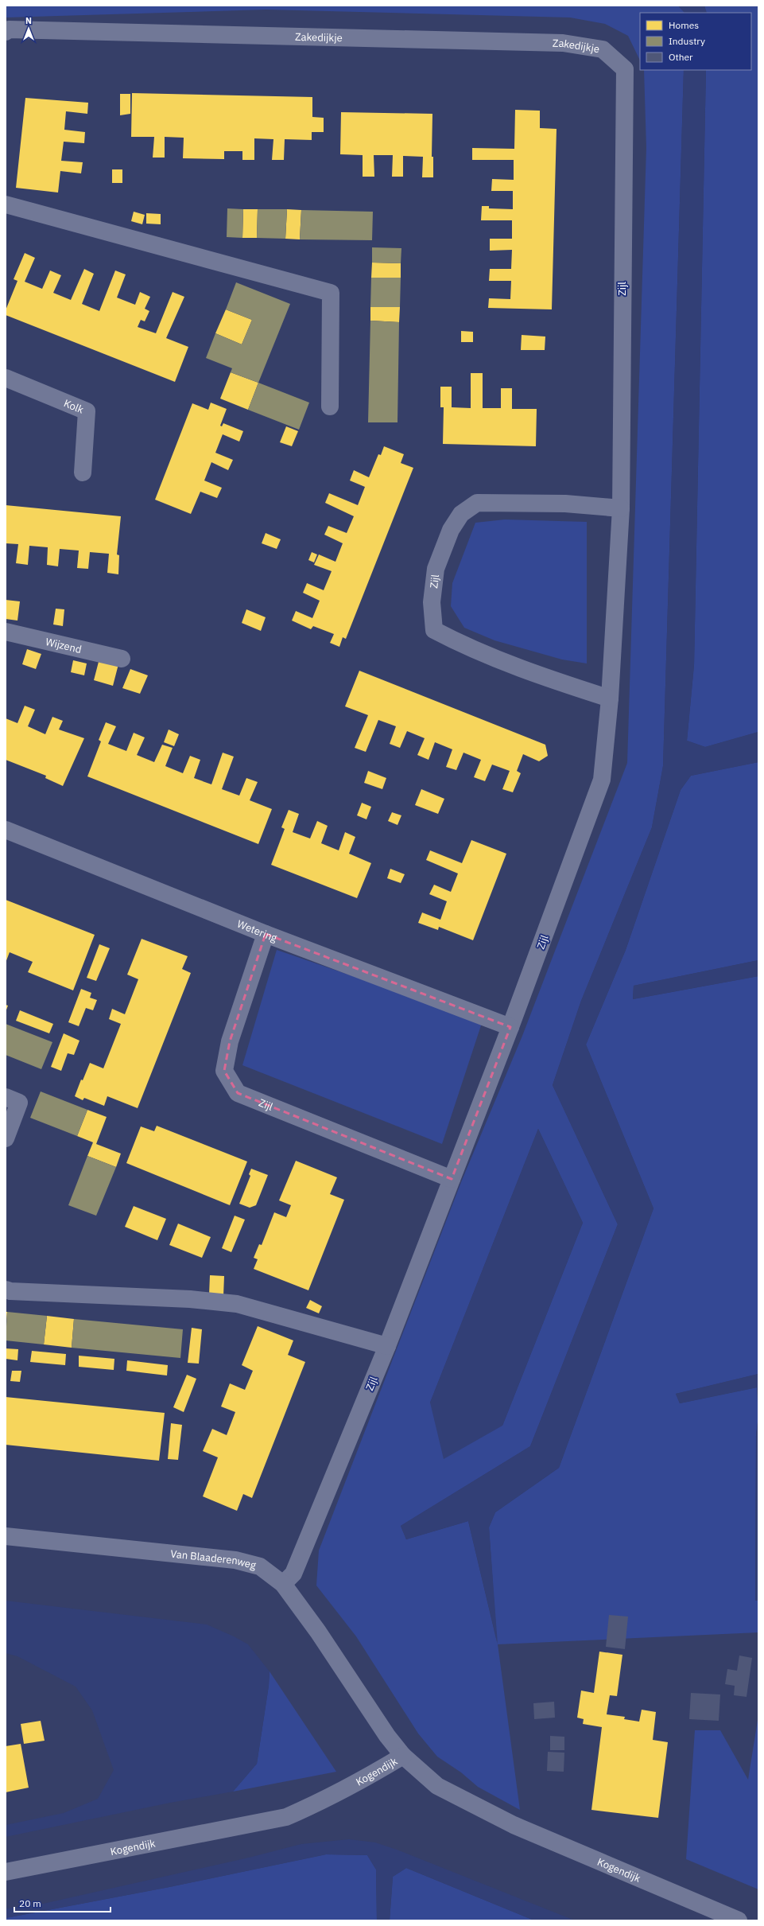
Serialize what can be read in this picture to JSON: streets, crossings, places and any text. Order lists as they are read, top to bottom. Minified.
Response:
{"streets":{"street":["Zakedijkje","Zijl","Kolk","Wijzend","Wetering","Van Blaaderenweg","Kogendijk"]},"crossings":[["Zakedijkje","Zijl"],["Zijl","Wetering"],["Zijl","Van Blaaderenweg"],["Van Blaaderenweg","Kogendijk"]],"legend":["Homes","Industry","Other"],"scale_bar":"20 m","north":"top"}
